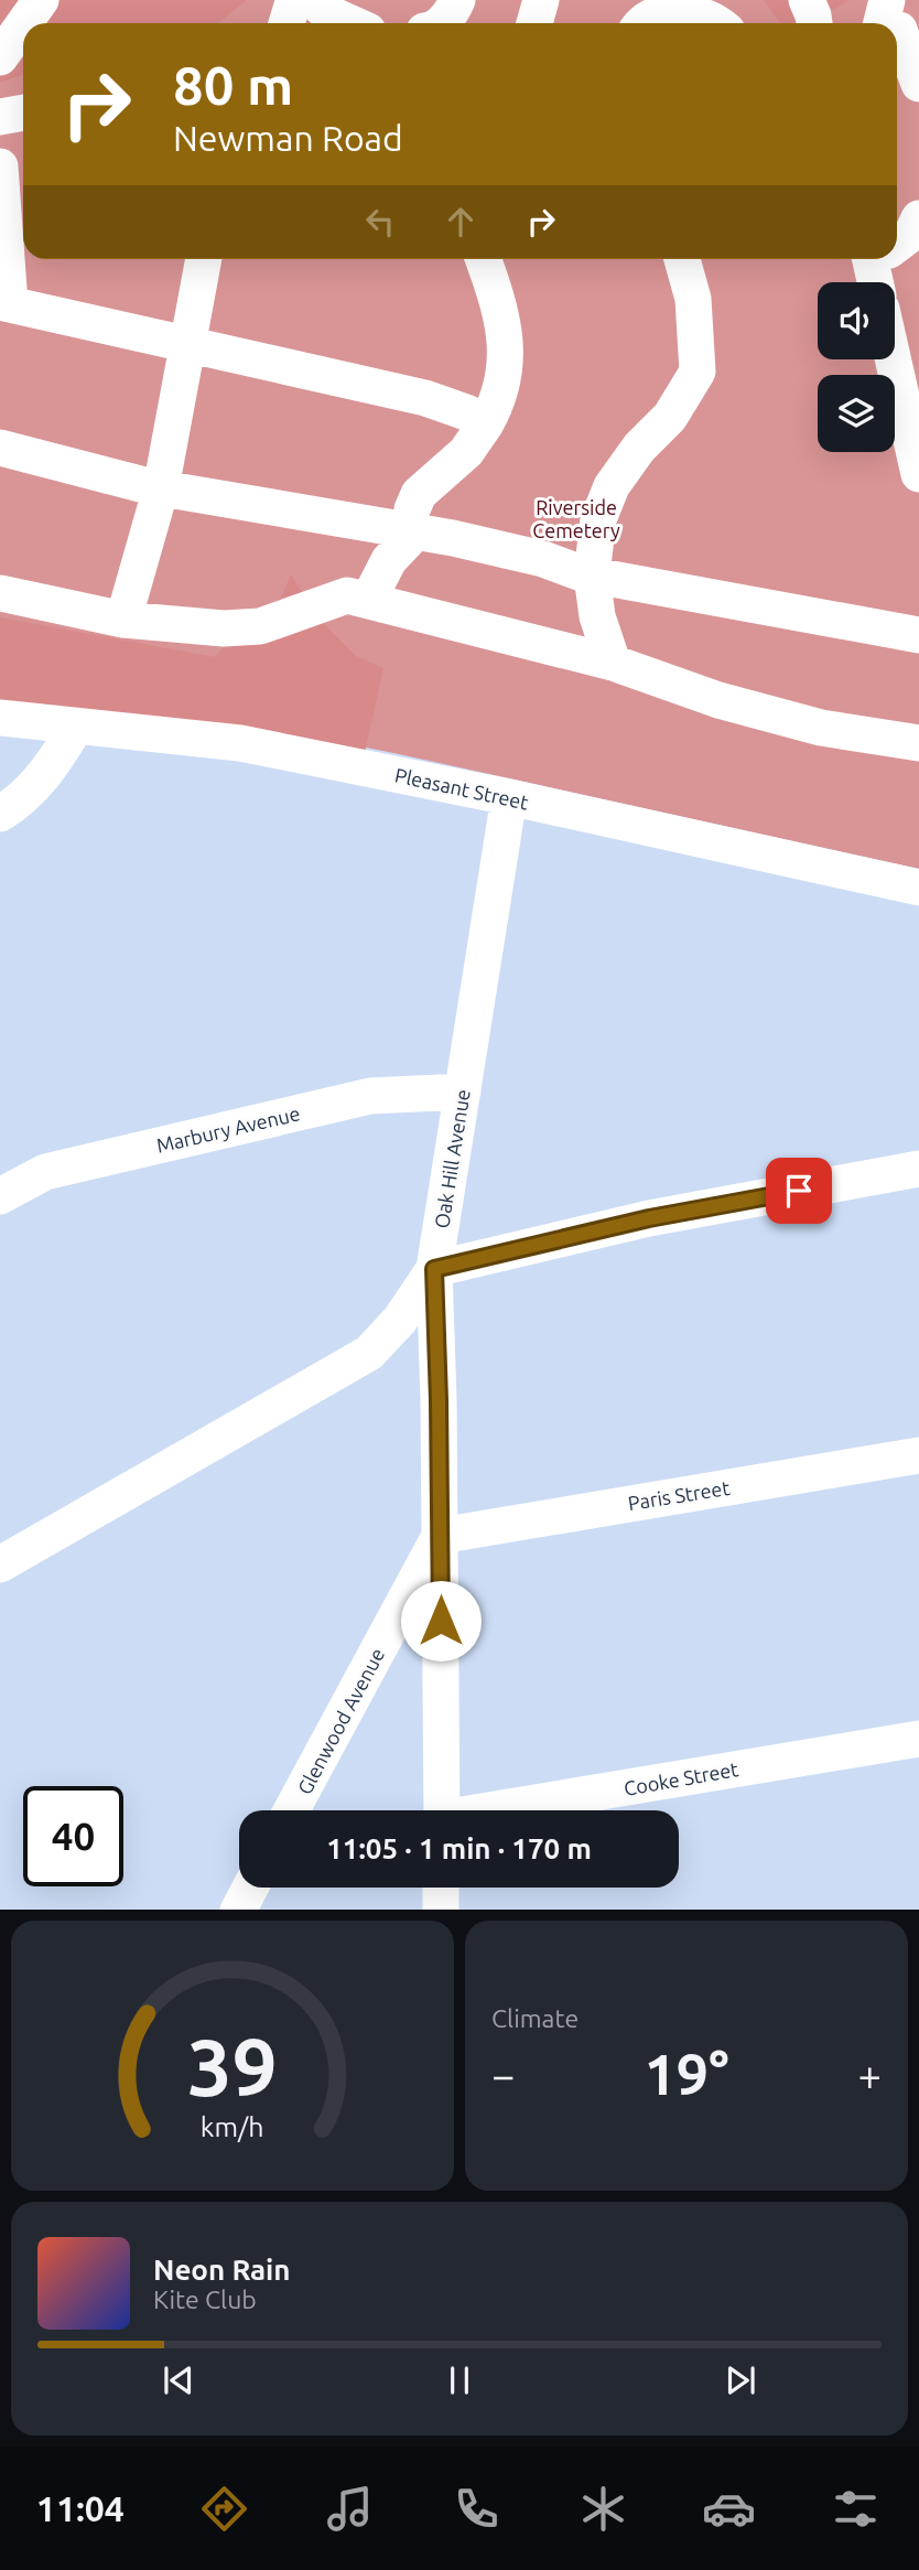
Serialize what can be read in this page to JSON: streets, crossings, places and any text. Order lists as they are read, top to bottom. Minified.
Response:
{"streets":{"street":["Pleasant Street","Marbury Avenue","Oak Hill Avenue","Paris Street","Glenwood Avenue","Cooke Street"]},"crossings":[["Pleasant Street","Oak Hill Avenue"],["Marbury Avenue","Oak Hill Avenue"],["Paris Street","Glenwood Avenue"]],"parks":["Riverside Cemetery"],"page":{"turn":["80 m","Newman Road"],"limit":"40","trip":"11:05 · 1 min · 170 m","tile":"Climate","heat":["−","19°","+"],"song":["Neon Rain","Kite Club"],"tabs":"11:04","gauge":["39","km/h"]}}
